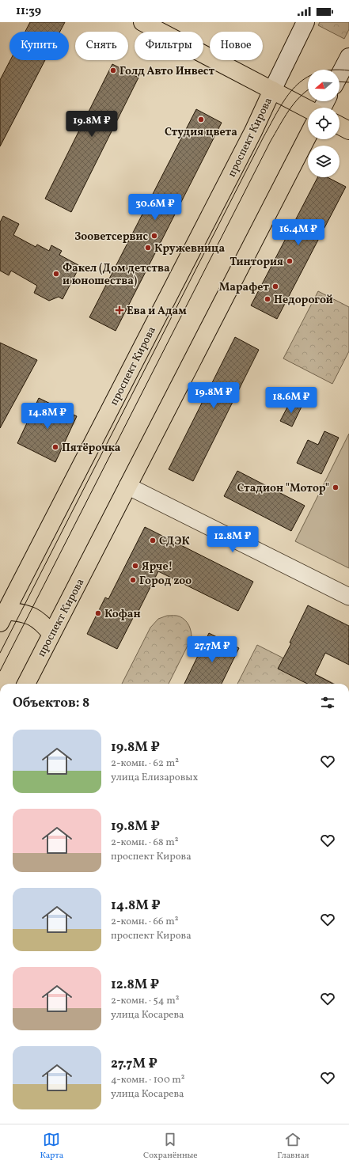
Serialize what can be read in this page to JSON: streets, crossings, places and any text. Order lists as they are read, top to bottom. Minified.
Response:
{"streets":{"main road":["проспект Кирова"]},"places":{"other":["Голд Авто Инвест","Студия цвета","Зооветсервис","Кружевница","Тинтория","Факел (Дом детства и юношества)","Марафет","Недорогой","Пятёрочка","Стадион \"Мотор\"","СДЭК","Ярче!","Город zoo","Кофан"],"health":["Ева и Адам"]},"north":"left","page":{"status":"11:39","chip":["Купить","Снять","Фильтры","Новое"],"price":["19.8M ₽","30.6M ₽","16.4M ₽","19.8M ₽","18.6M ₽","14.8M ₽","12.8M ₽","27.7M ₽"],"heading":"Объектов: 8","list":[{"name":"19.8M ₽","note":"2-комн. · 62 m² · улица Елизаровых"},{"name":"19.8M ₽","note":"2-комн. · 68 m² · проспект Кирова"},{"name":"14.8M ₽","note":"2-комн. · 66 m² · проспект Кирова"},{"name":"12.8M ₽","note":"2-комн. · 54 m² · улица Косарева"},{"name":"27.7M ₽","note":"4-комн. · 100 m² · улица Косарева"}],"tabs":["Карта","Сохранённые","Главная"]}}
